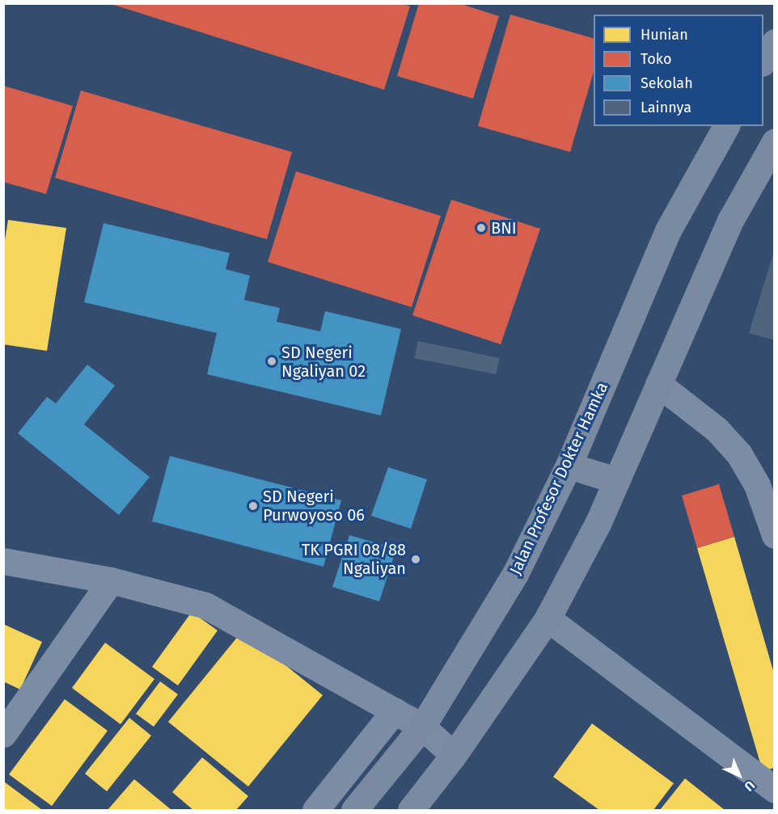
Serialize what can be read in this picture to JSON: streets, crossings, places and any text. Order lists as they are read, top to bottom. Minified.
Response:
{"streets":{"main road":["Jalan Profesor Dokter Hamka"]},"places":["BNI","SD Negeri Ngaliyan 02","SD Negeri Purwoyoso 06","TK PGRI 08/88 Ngaliyan"],"legend":["Hunian","Toko","Sekolah","Lainnya"],"north":"bottom right"}
